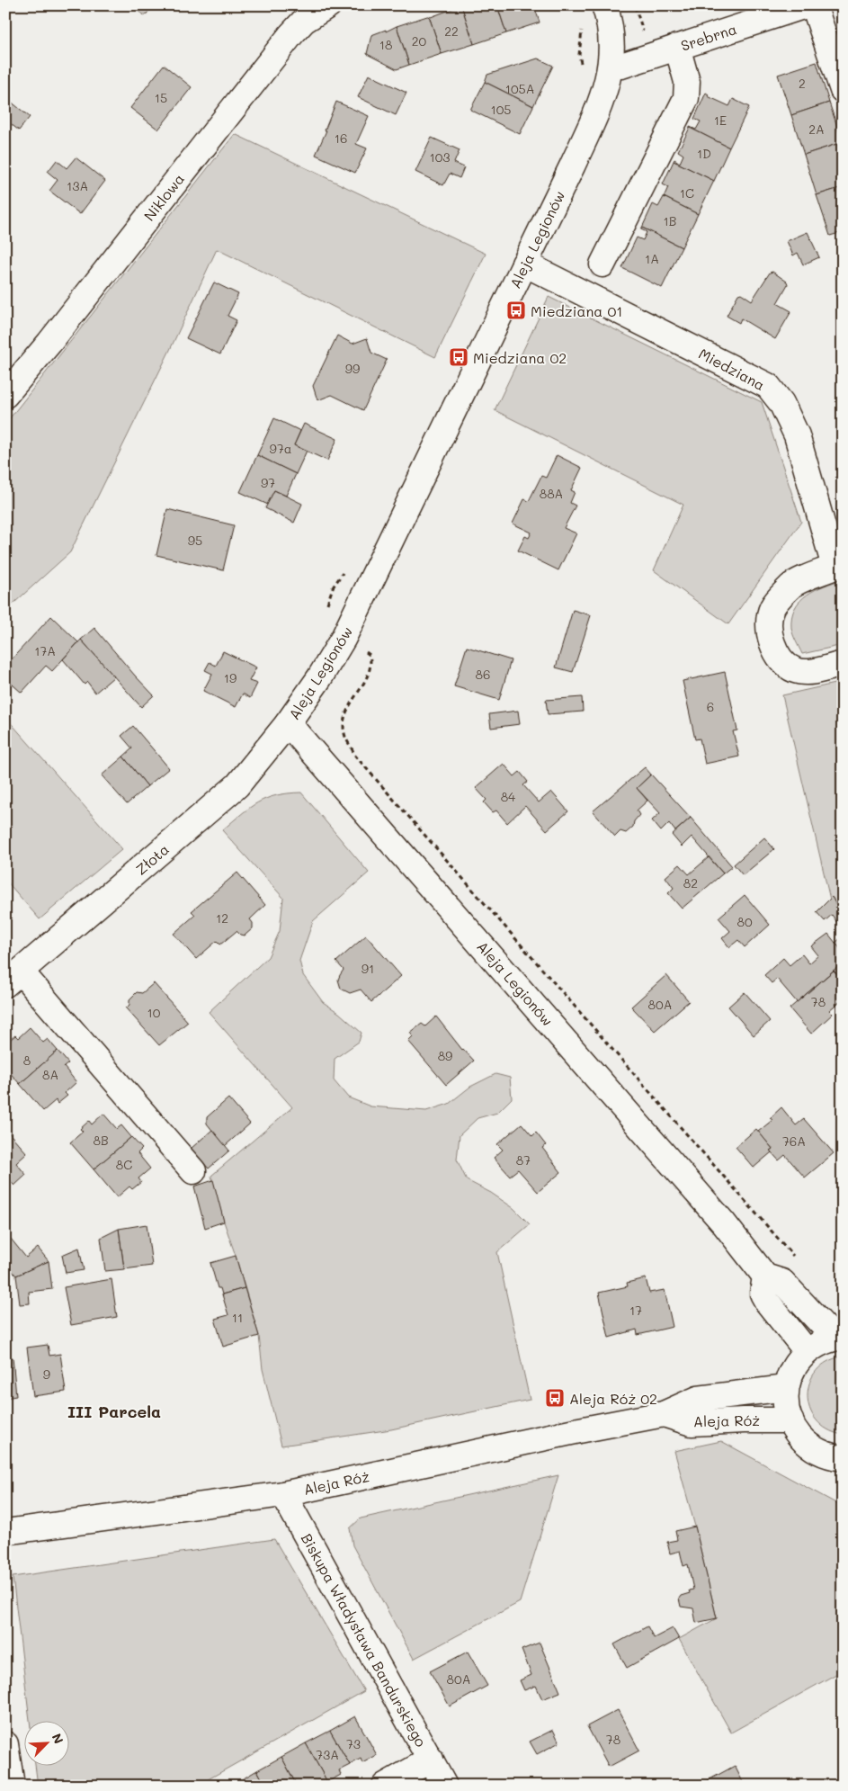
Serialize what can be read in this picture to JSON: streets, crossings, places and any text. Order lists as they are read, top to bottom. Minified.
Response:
{"streets":{"street":["Srebrna","Niklowa","Aleja Legionów","Miedziana","Złota","Aleja Róż","Biskupa Władysława Bandurskiego"]},"crossings":[["Srebrna","Aleja Legionów"],["Aleja Legionów","Miedziana"],["Aleja Legionów","Złota"],["Aleja Legionów","Aleja Róż"],["Aleja Róż","Biskupa Władysława Bandurskiego"]],"districts":["III Parcela"],"places":{"bus stop":["Miedziana 01","Miedziana 02","Aleja Róż 02"]},"house_numbers":["22","20","18","2","105A","15","105","1E","2A","16","1D","103","13A","1C","1B","1A","99","97a","97","88A","95","17A","86","19","6","84","82","12","80","91","78","80A","10","89","8","8A","8B","76A","87","8C","17","11","9","80A","78","73","73A"],"north":"top right"}
